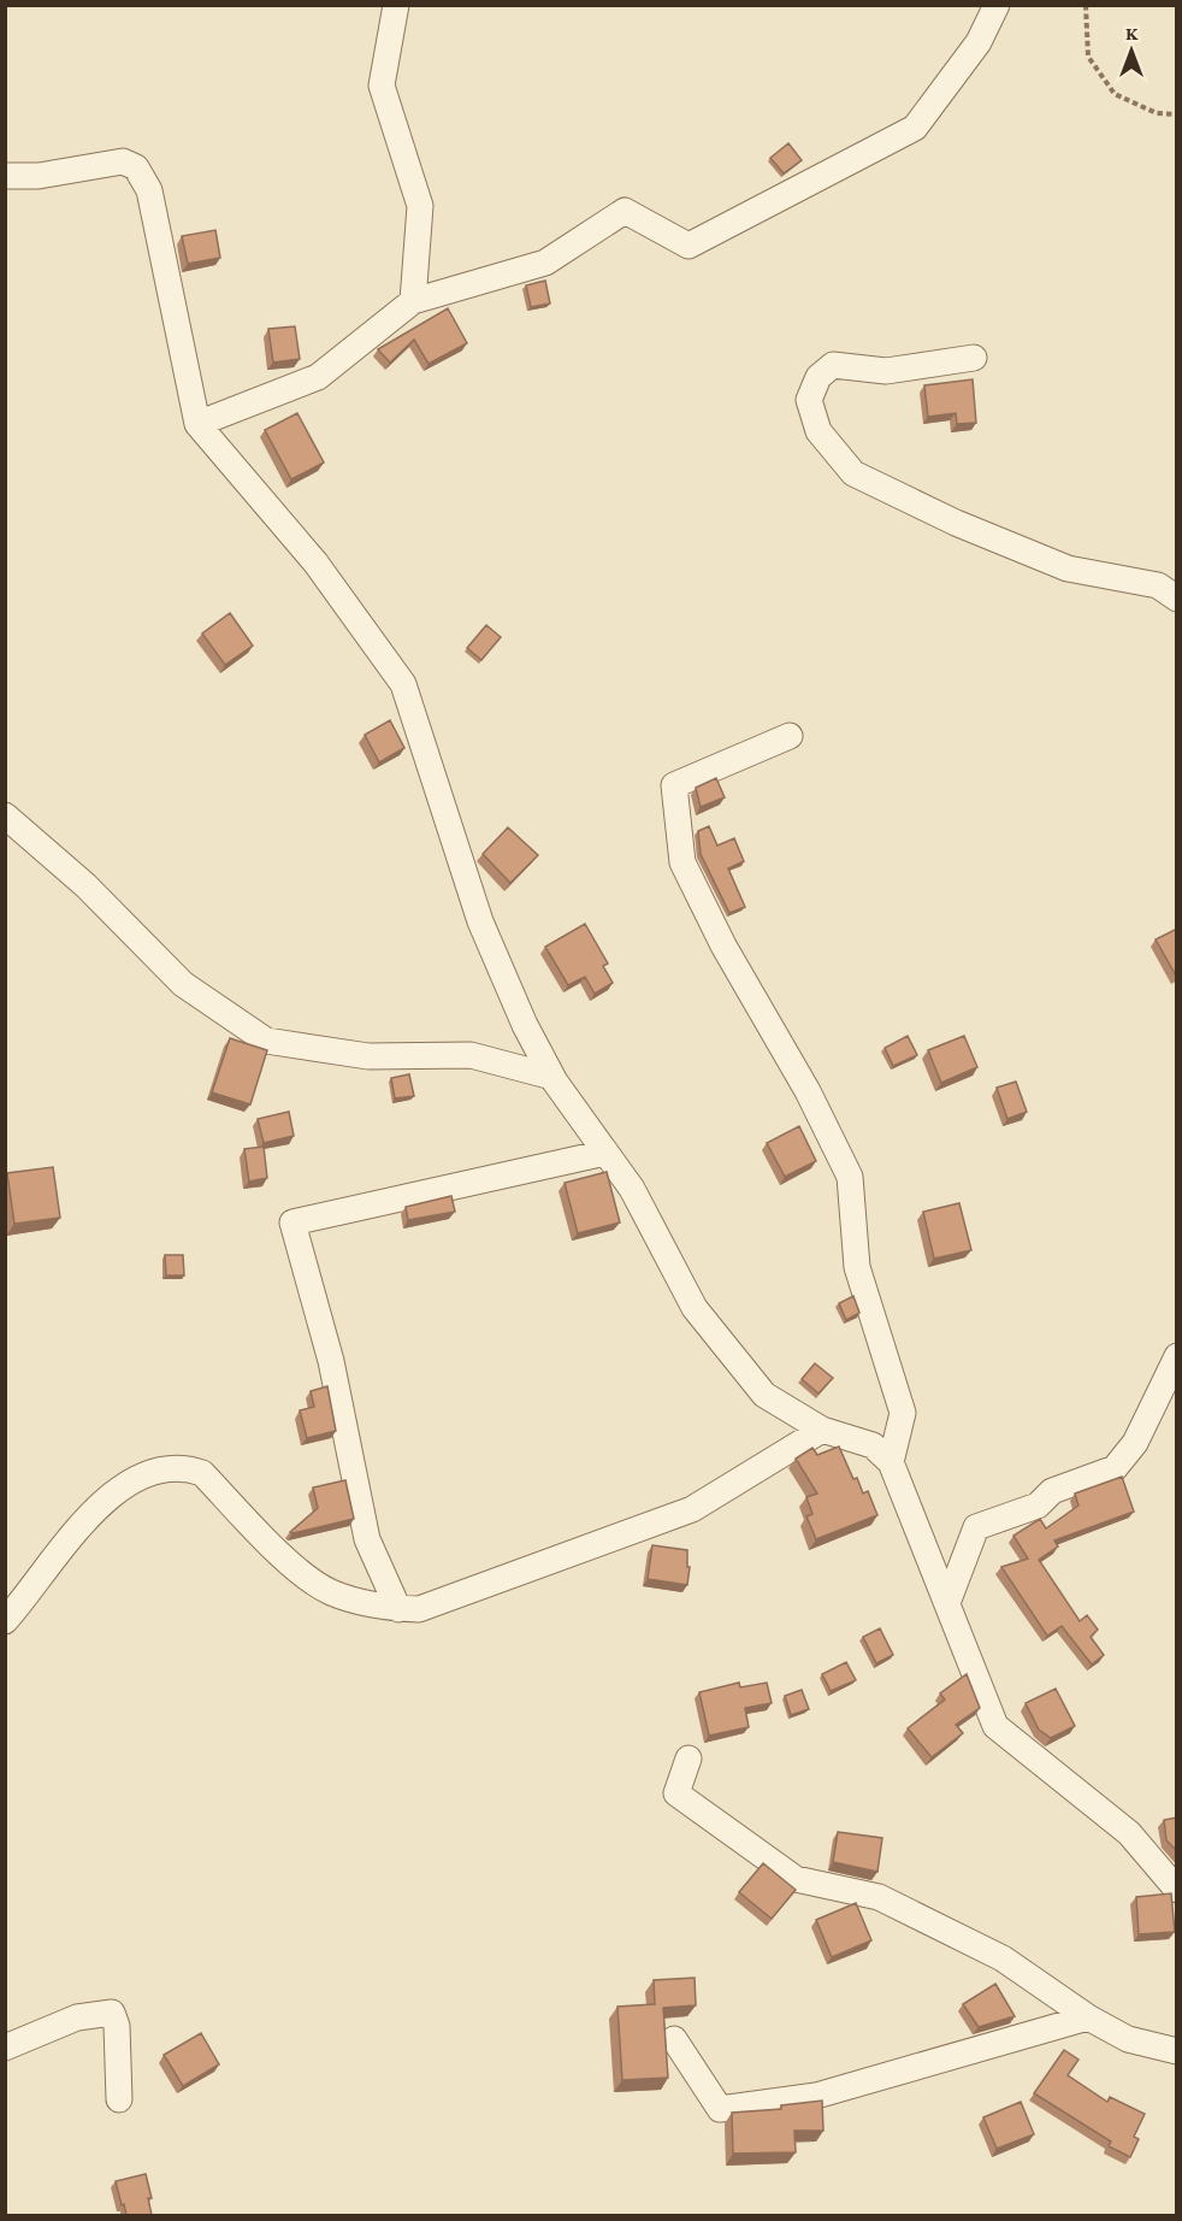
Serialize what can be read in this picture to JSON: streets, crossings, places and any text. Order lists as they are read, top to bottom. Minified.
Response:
{"north":"top"}
